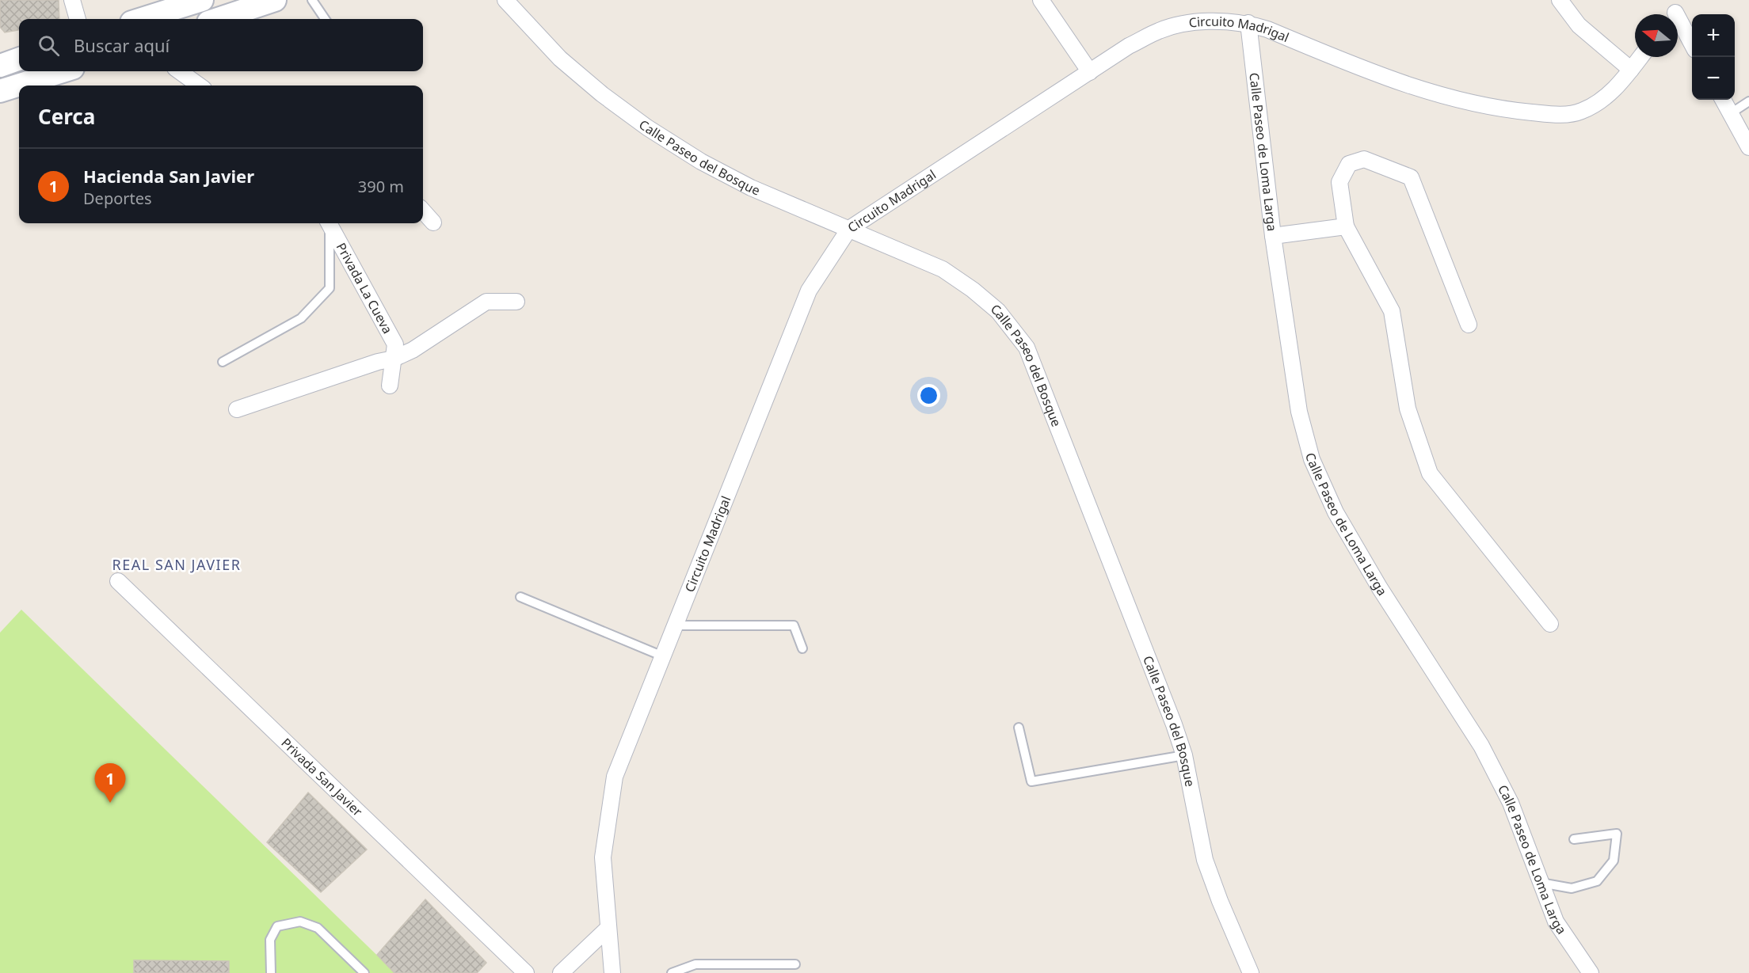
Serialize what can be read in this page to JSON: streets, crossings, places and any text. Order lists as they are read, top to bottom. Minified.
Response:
{"streets":{"street":["Circuito Madrigal","Calle Paseo de Loma Larga","Calle Paseo del Bosque","Privada La Cueva","Privada San Javier"]},"crossings":[["Circuito Madrigal","Calle Paseo de Loma Larga"],["Circuito Madrigal","Calle Paseo del Bosque"]],"districts":["REAL SAN JAVIER"],"north":"left","page":{"map_buttons":["+","−"],"search":"Buscar aquí","heading":"Cerca","list":[{"mark":"1","name":"Hacienda San Javier","note":"Deportes","value":"390 m"}],"pins":"1"}}
